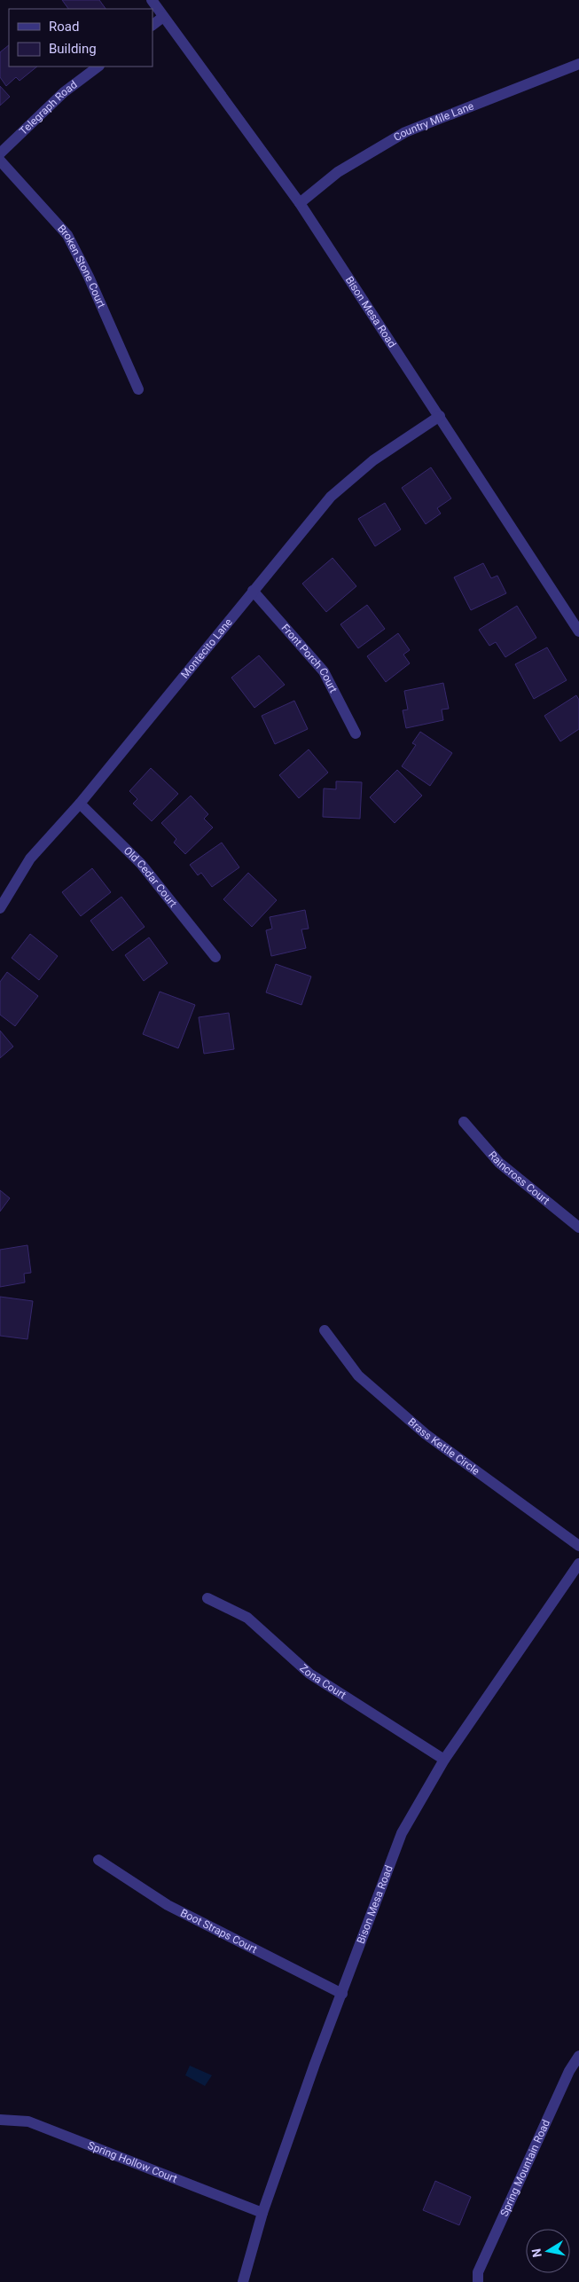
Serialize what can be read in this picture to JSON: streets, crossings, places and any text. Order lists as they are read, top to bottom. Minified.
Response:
{"streets":{"street":["Telegraph Road","Country Mile Lane","Broken Stone Court","Bison Mesa Road","Montecito Lane","Front Porch Court","Old Cedar Court","Raincross Court","Brass Kettle Circle","Zona Court","Boot Straps Court","Spring Hollow Court","Spring Mountain Road"]},"crossings":[["Country Mile Lane","Bison Mesa Road"],["Bison Mesa Road","Montecito Lane"],["Bison Mesa Road","Zona Court"],["Bison Mesa Road","Boot Straps Court"],["Bison Mesa Road","Spring Hollow Court"],["Montecito Lane","Front Porch Court"],["Montecito Lane","Old Cedar Court"]],"legend":["Road","Building"],"north":"left"}
